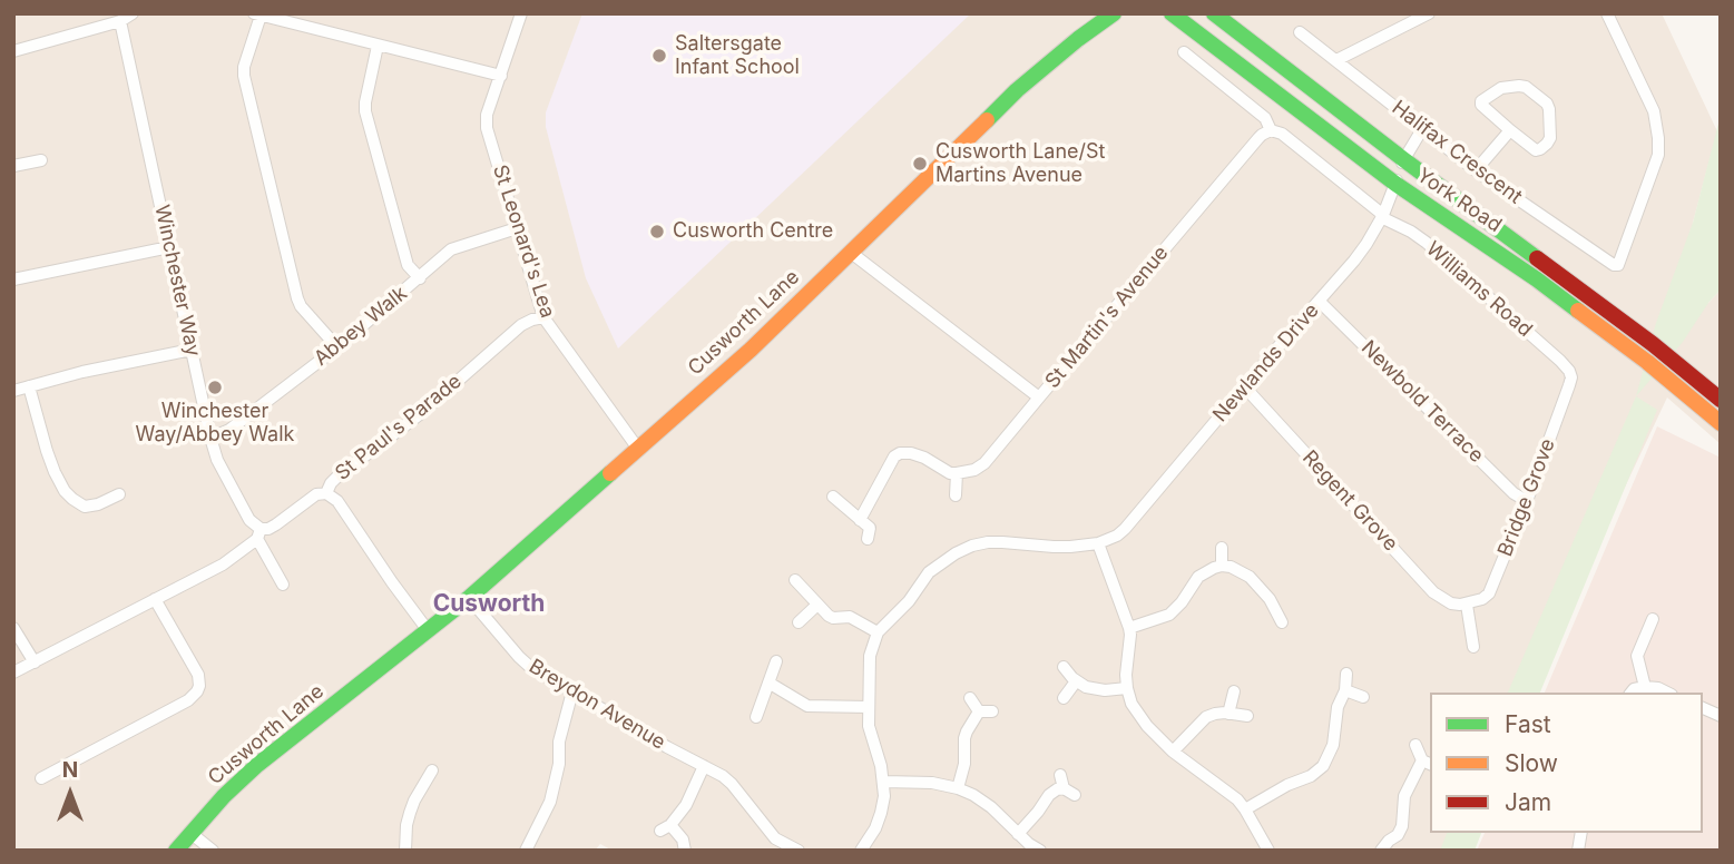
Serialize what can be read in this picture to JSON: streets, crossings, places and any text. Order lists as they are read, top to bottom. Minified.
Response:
{"streets":{"main road":["York Road","Cusworth Lane"],"street":["Halifax Crescent","St Leonard's Lea","Winchester Way","Williams Road","St Martin's Avenue","Abbey Walk","Newlands Drive","Newbold Terrace","St Paul's Parade","Bridge Grove","Regent Grove","Breydon Avenue"]},"crossings":[["Halifax Crescent","Newlands Drive"],["York Road","Newlands Drive"],["St Leonard's Lea","Cusworth Lane"],["St Leonard's Lea","Abbey Walk"],["St Leonard's Lea","St Paul's Parade"],["Winchester Way","Abbey Walk"],["Winchester Way","St Paul's Parade"],["Williams Road","St Martin's Avenue"],["Williams Road","Newlands Drive"],["Williams Road","Bridge Grove"],["St Martin's Avenue","Cusworth Lane"],["Cusworth Lane","Breydon Avenue"],["Newlands Drive","Newbold Terrace"],["Newlands Drive","Regent Grove"],["Newbold Terrace","Bridge Grove"],["Bridge Grove","Regent Grove"]],"districts":["Cusworth"],"places":["Saltersgate Infant School","Cusworth Lane/St Martins Avenue","Cusworth Centre","Winchester Way/Abbey Walk"],"legend":["Fast","Slow","Jam"],"north":"top"}
